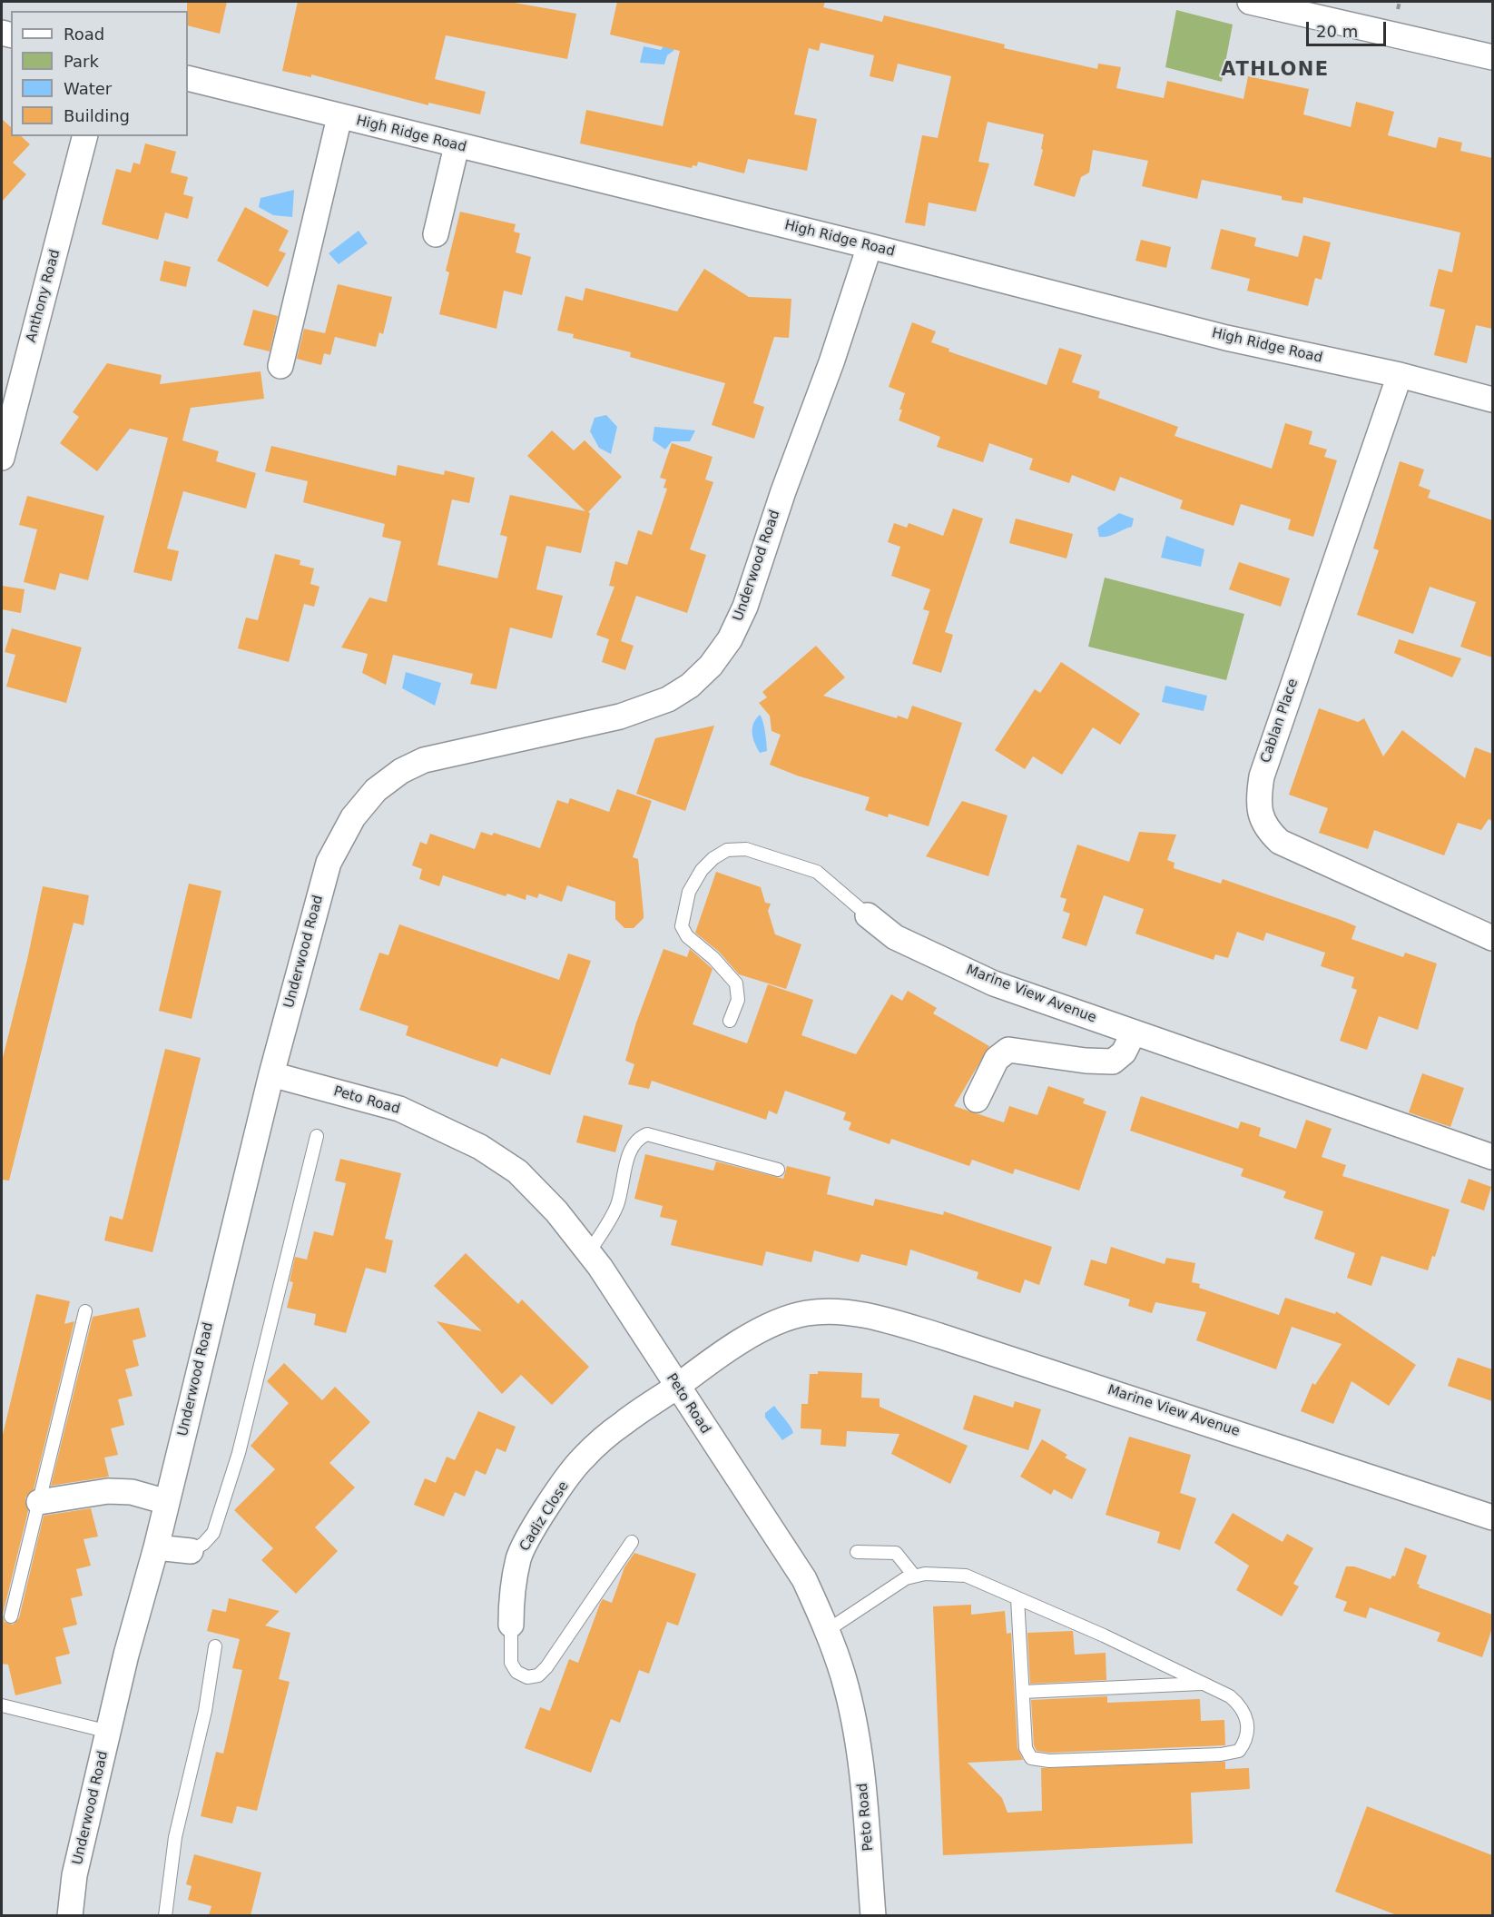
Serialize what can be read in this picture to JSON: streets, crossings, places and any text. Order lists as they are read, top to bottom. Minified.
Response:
{"streets":{"street":["High Ridge Road","Anthony Road","Underwood Road","Cablan Place","Marine View Avenue","Peto Road","Cadiz Close"]},"crossings":[["High Ridge Road","Underwood Road"],["High Ridge Road","Cablan Place"],["Underwood Road","Peto Road"],["Marine View Avenue","Peto Road"],["Marine View Avenue","Cadiz Close"],["Peto Road","Cadiz Close"]],"districts":["ATHLONE"],"legend":["Road","Park","Water","Building"],"scale_bar":"20 m"}
